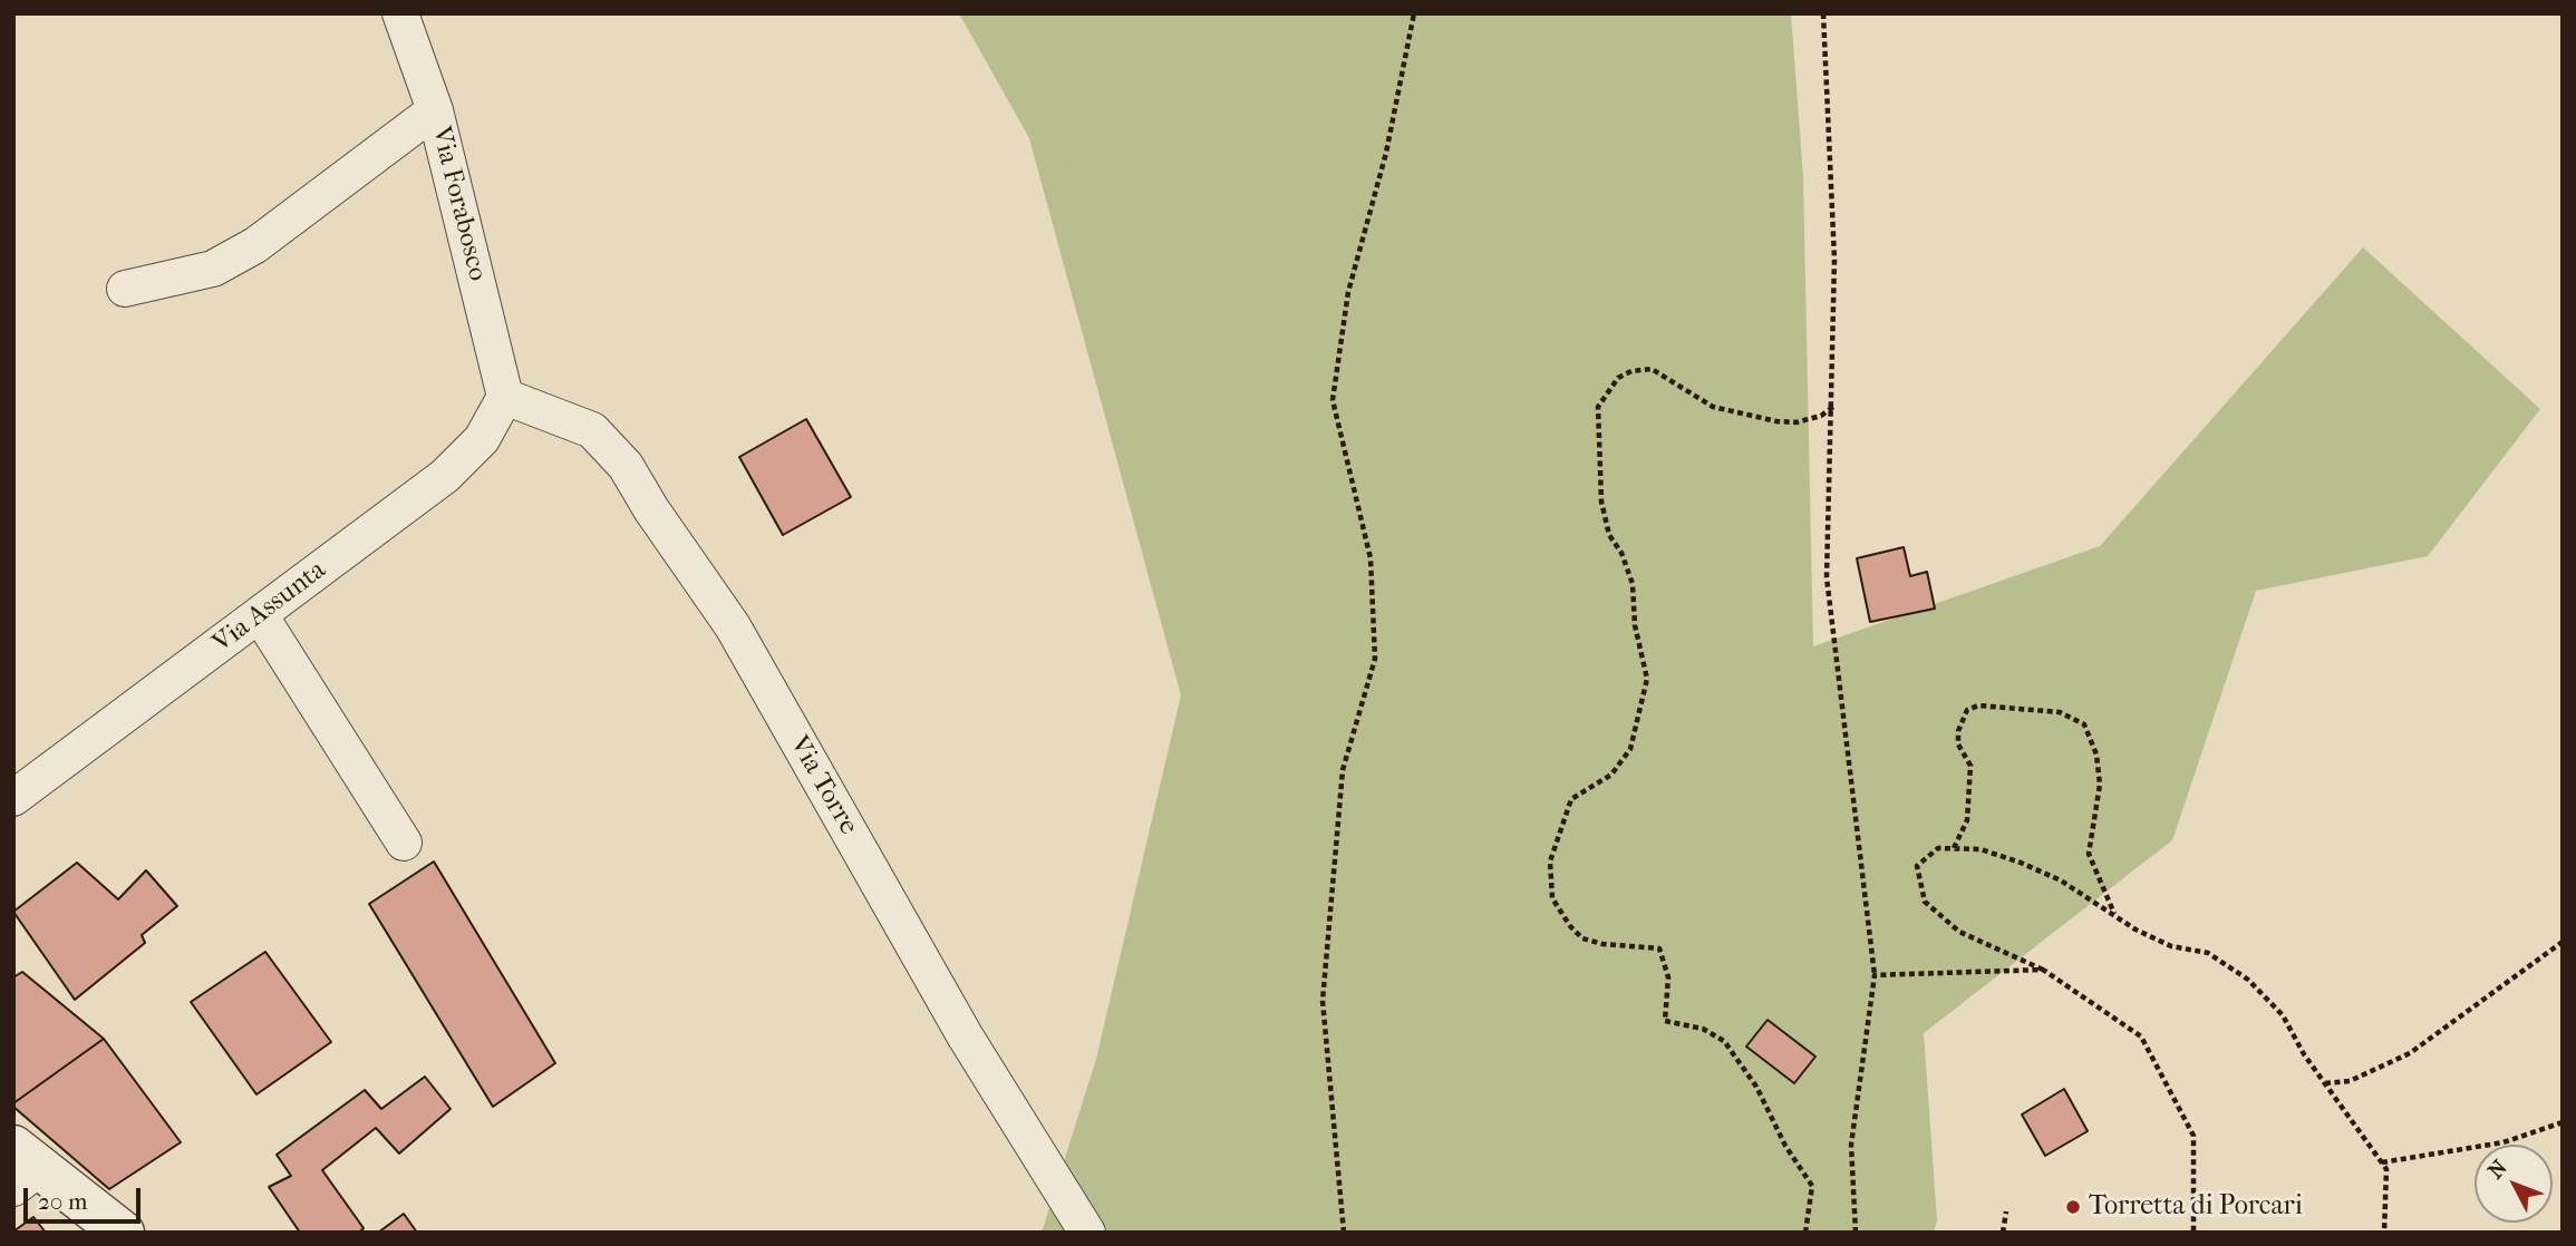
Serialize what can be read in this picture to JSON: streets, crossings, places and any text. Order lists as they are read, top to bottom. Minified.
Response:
{"streets":{"street":["Via Forabosco","Via Assunta","Via Torre"]},"crossings":[["Via Forabosco","Via Assunta"],["Via Forabosco","Via Torre"],["Via Assunta","Via Torre"]],"places":["Torretta di Porcari"],"scale_bar":"20 m","north":"top left"}
